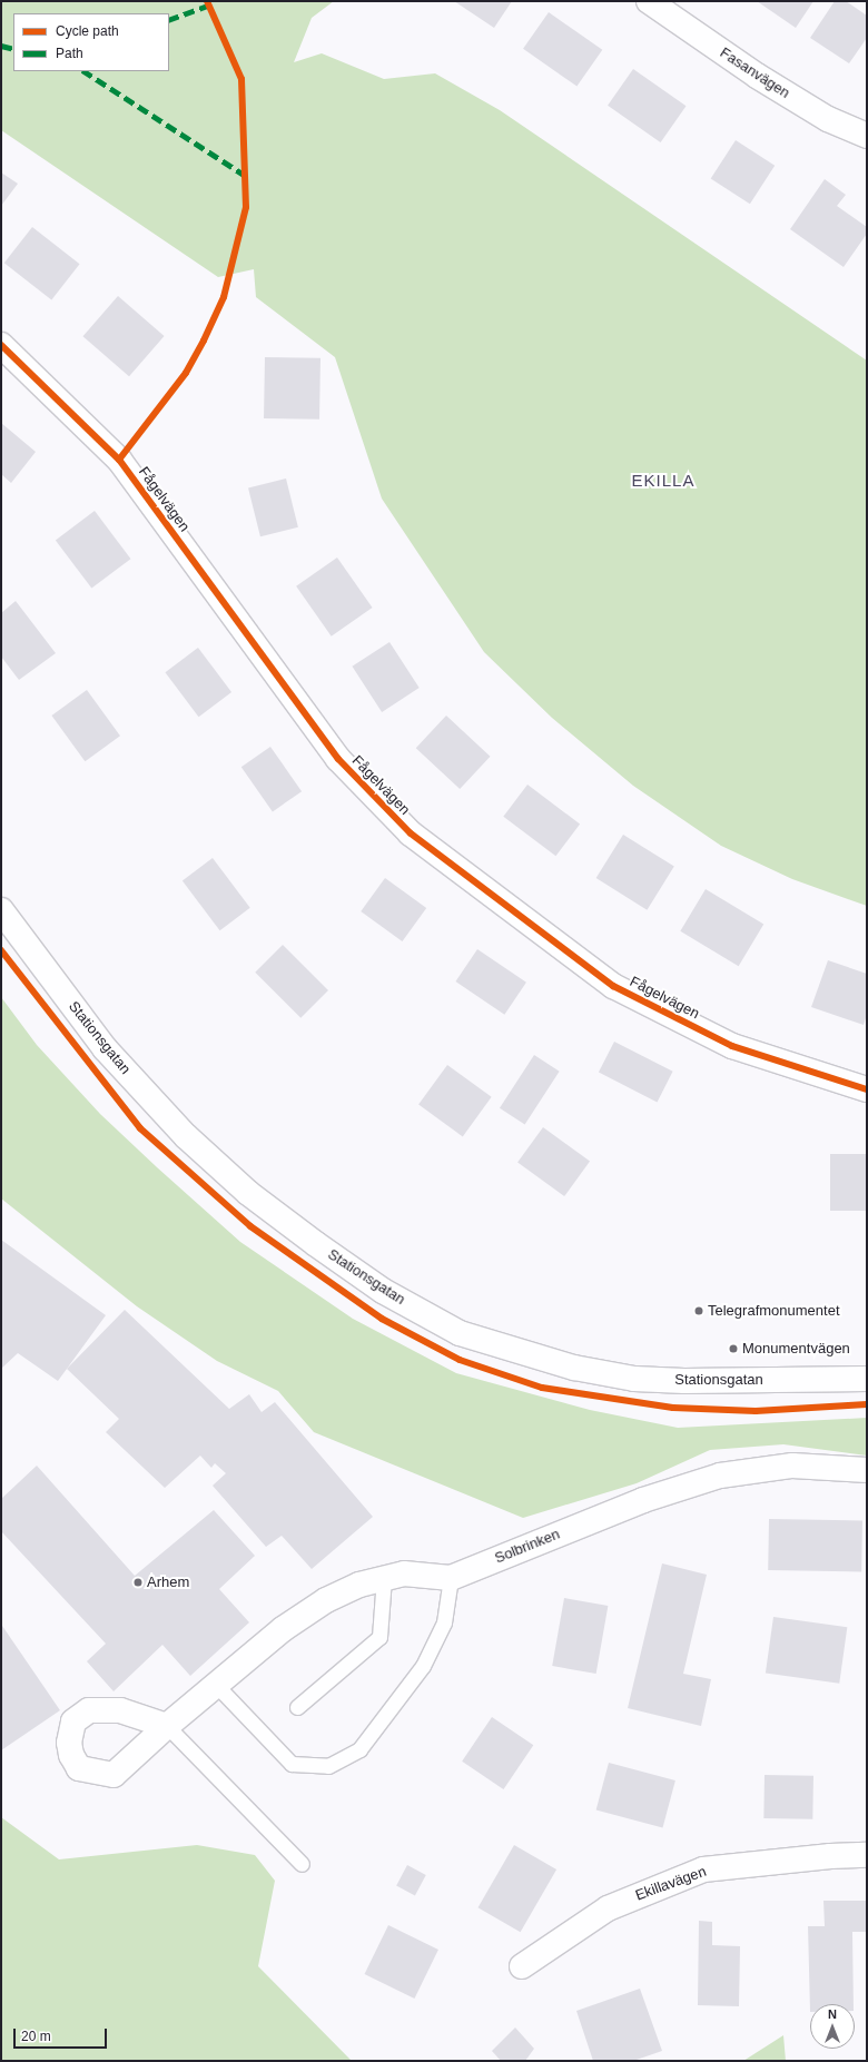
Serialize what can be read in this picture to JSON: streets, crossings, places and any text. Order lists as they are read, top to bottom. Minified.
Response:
{"streets":{"street":["Fasanvägen","Fågelvägen","Stationsgatan","Solbrinken","Ekillavägen"]},"districts":["EKILLA"],"places":["Telegrafmonumentet","Monumentvägen","Arhem"],"legend":["Cycle path","Path"],"scale_bar":"20 m","north":"top"}
